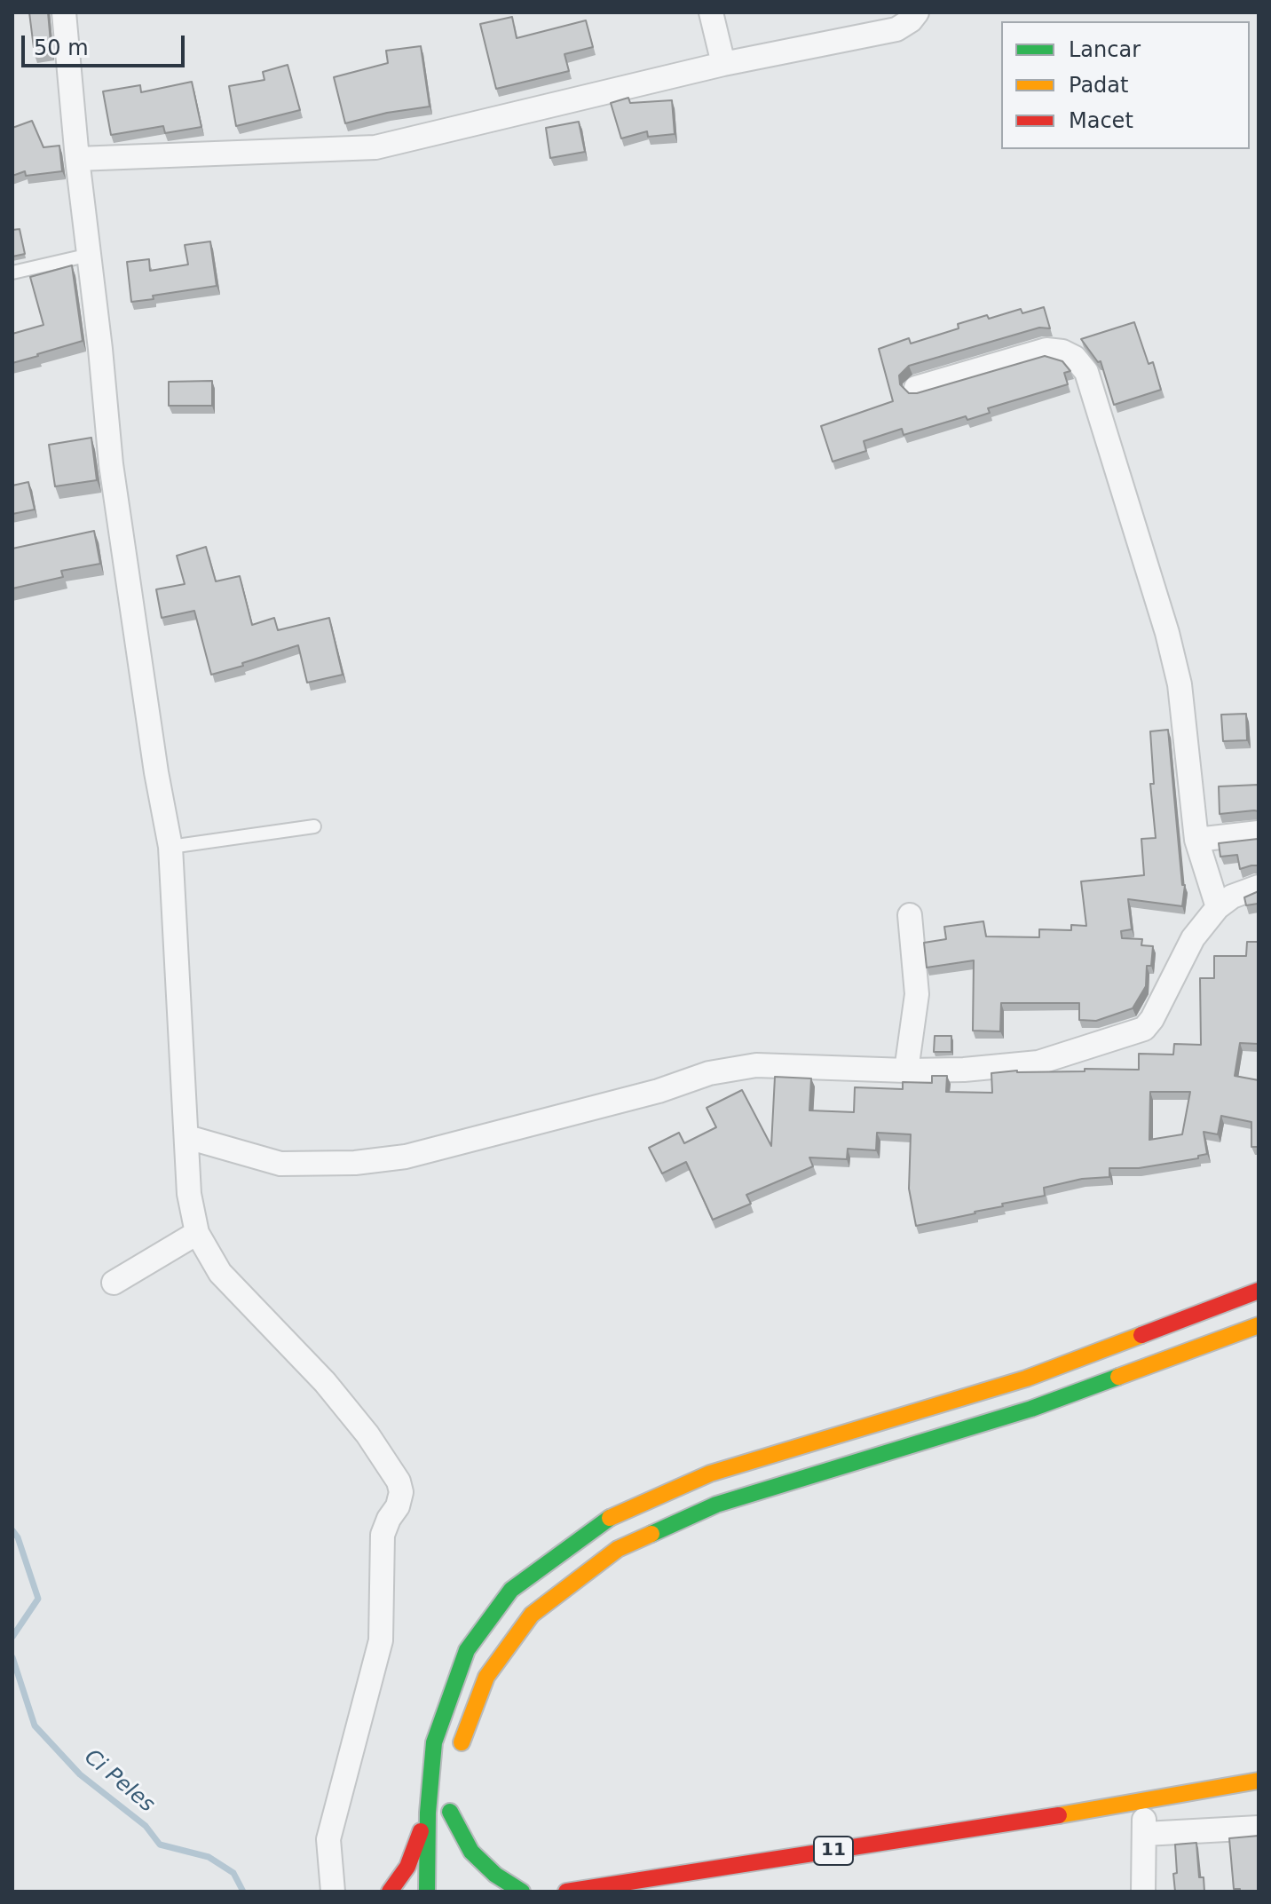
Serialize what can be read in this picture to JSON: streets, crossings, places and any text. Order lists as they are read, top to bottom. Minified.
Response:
{"streets":{"highway":["11"]},"water":["Ci Peles"],"legend":["Lancar","Padat","Macet"],"scale_bar":"50 m"}
